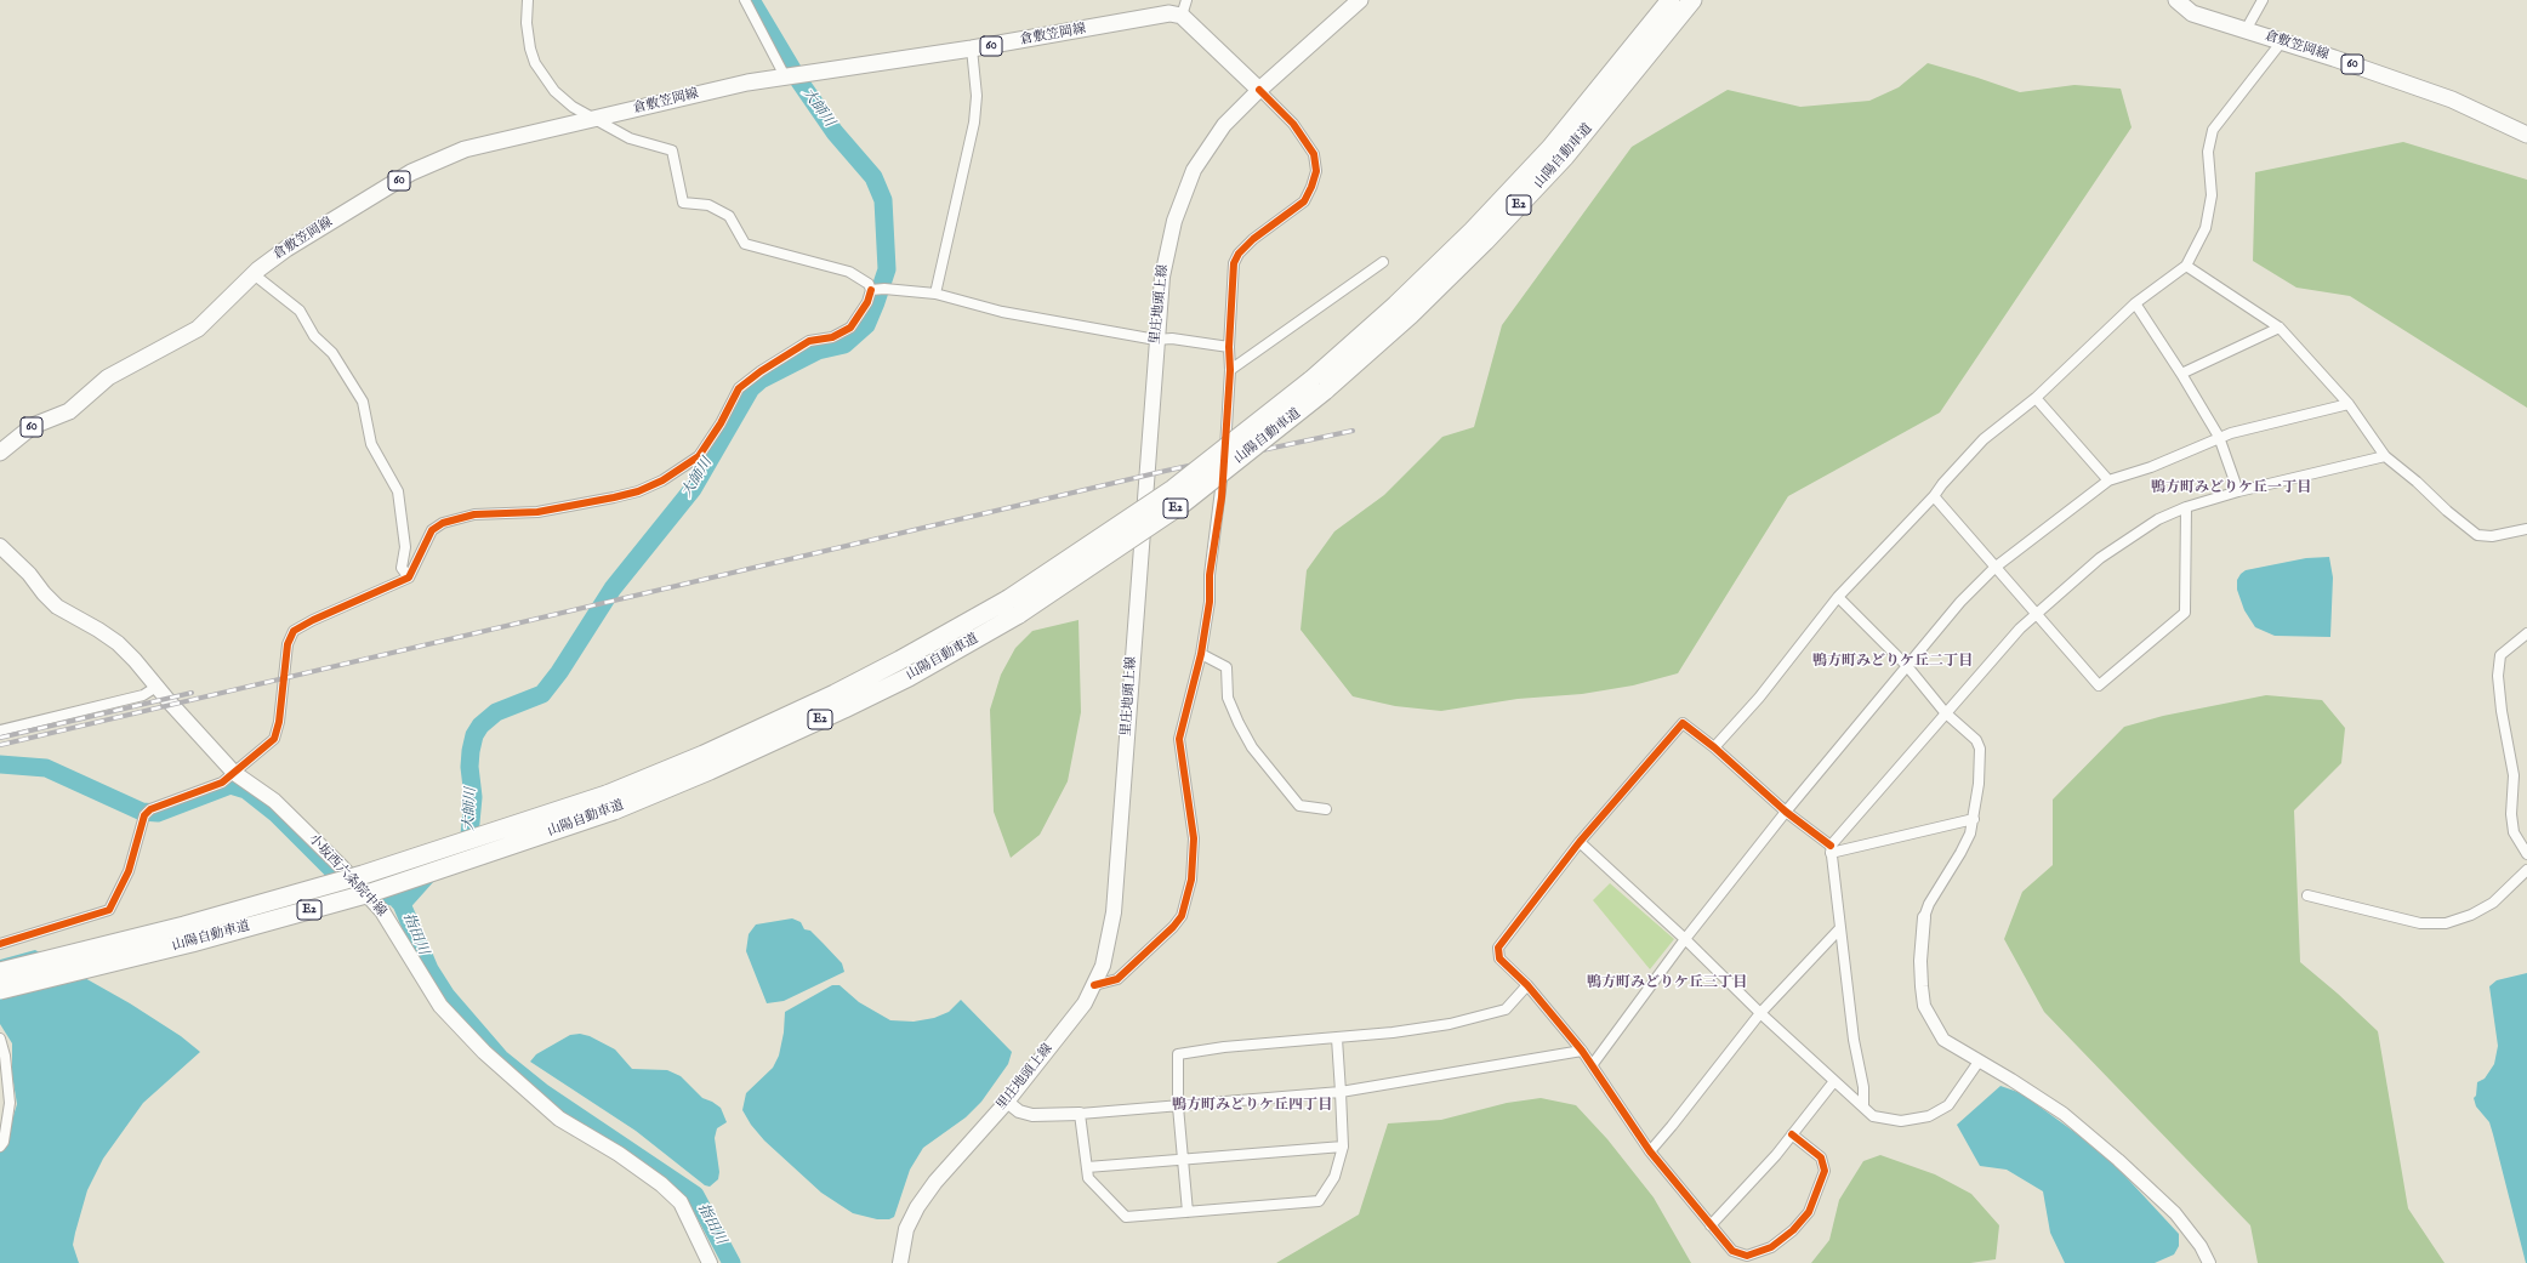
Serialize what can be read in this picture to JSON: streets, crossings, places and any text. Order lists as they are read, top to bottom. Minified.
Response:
{"streets":{"highway":["山陽自動車道","E2"],"main road":["倉敷笠岡線","60","里庄地頭上線","小坂西六条院中線"]},"districts":["鴨方町みどりケ丘一丁目","鴨方町みどりケ丘二丁目","鴨方町みどりケ丘三丁目","鴨方町みどりケ丘四丁目"],"water":["大師川","指田川"]}
